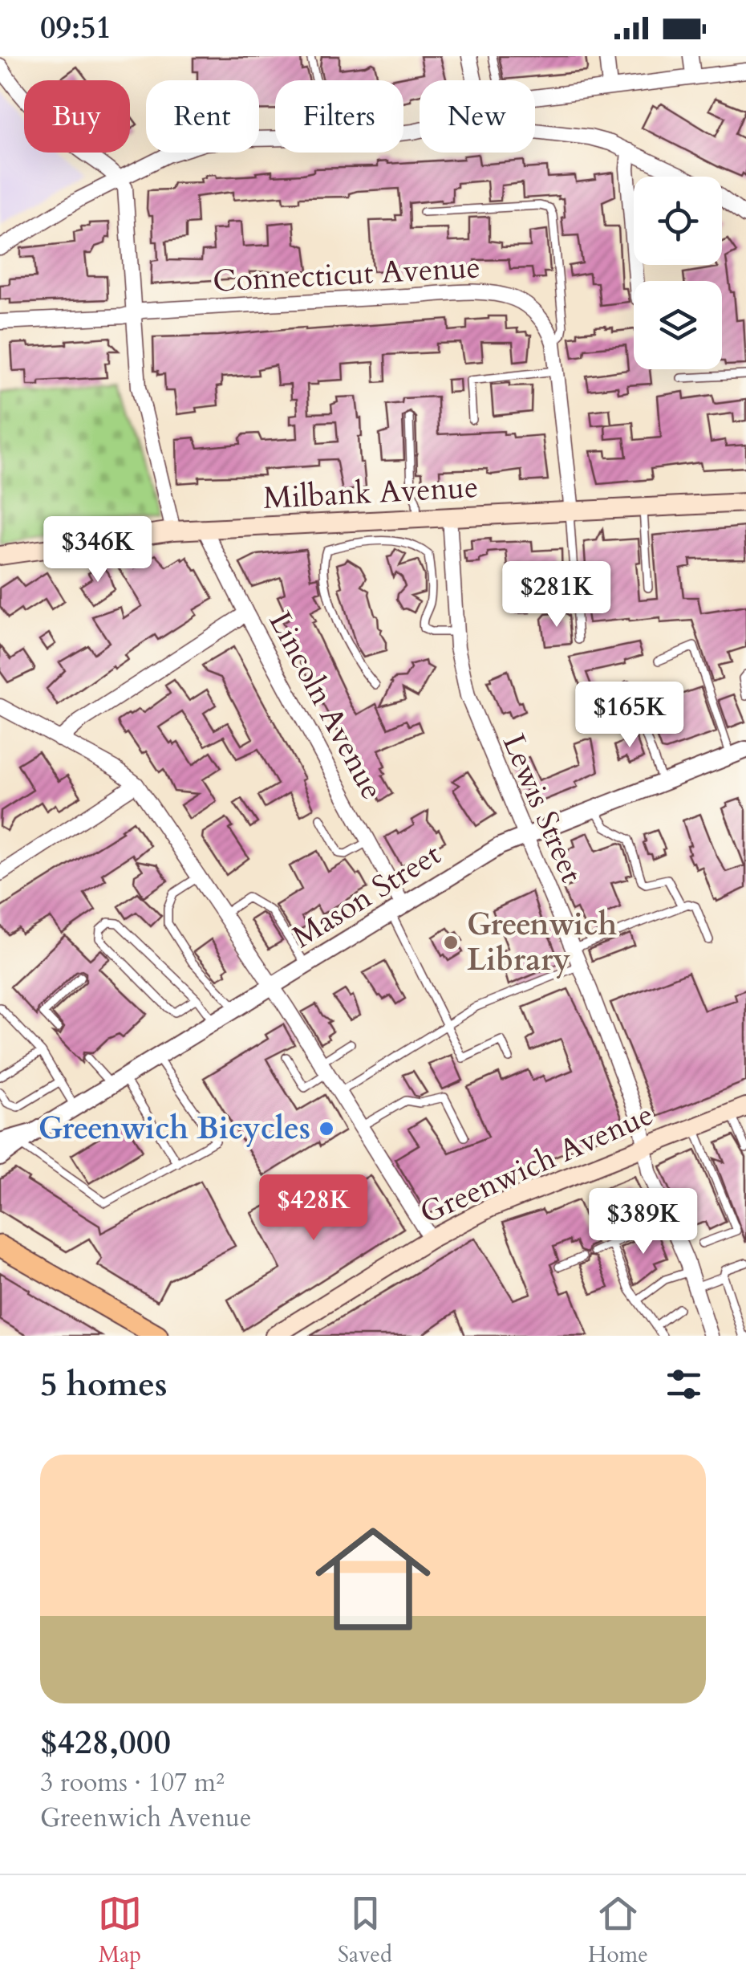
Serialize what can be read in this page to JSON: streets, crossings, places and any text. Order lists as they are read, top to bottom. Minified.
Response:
{"streets":{"main road":["Milbank Avenue","Greenwich Avenue"],"street":["Connecticut Avenue","Lincoln Avenue","Lewis Street","Mason Street"]},"crossings":[["Connecticut Avenue","Milbank Avenue"],["Milbank Avenue","Lincoln Avenue"],["Milbank Avenue","Lewis Street"],["Lincoln Avenue","Mason Street"],["Lewis Street","Mason Street"],["Lewis Street","Greenwich Avenue"]],"places":["Greenwich Library","Greenwich Bicycles"],"page":{"status":"09:51","chip":["Buy","Rent","Filters","New"],"price":["$346K","$281K","$165K","$428K","$389K"],"heading":"5 homes","list":[{"name":"$428,000","note":"3 rooms · 107 m² · Greenwich Avenue"}],"tabs":["Map","Saved","Home"]}}
